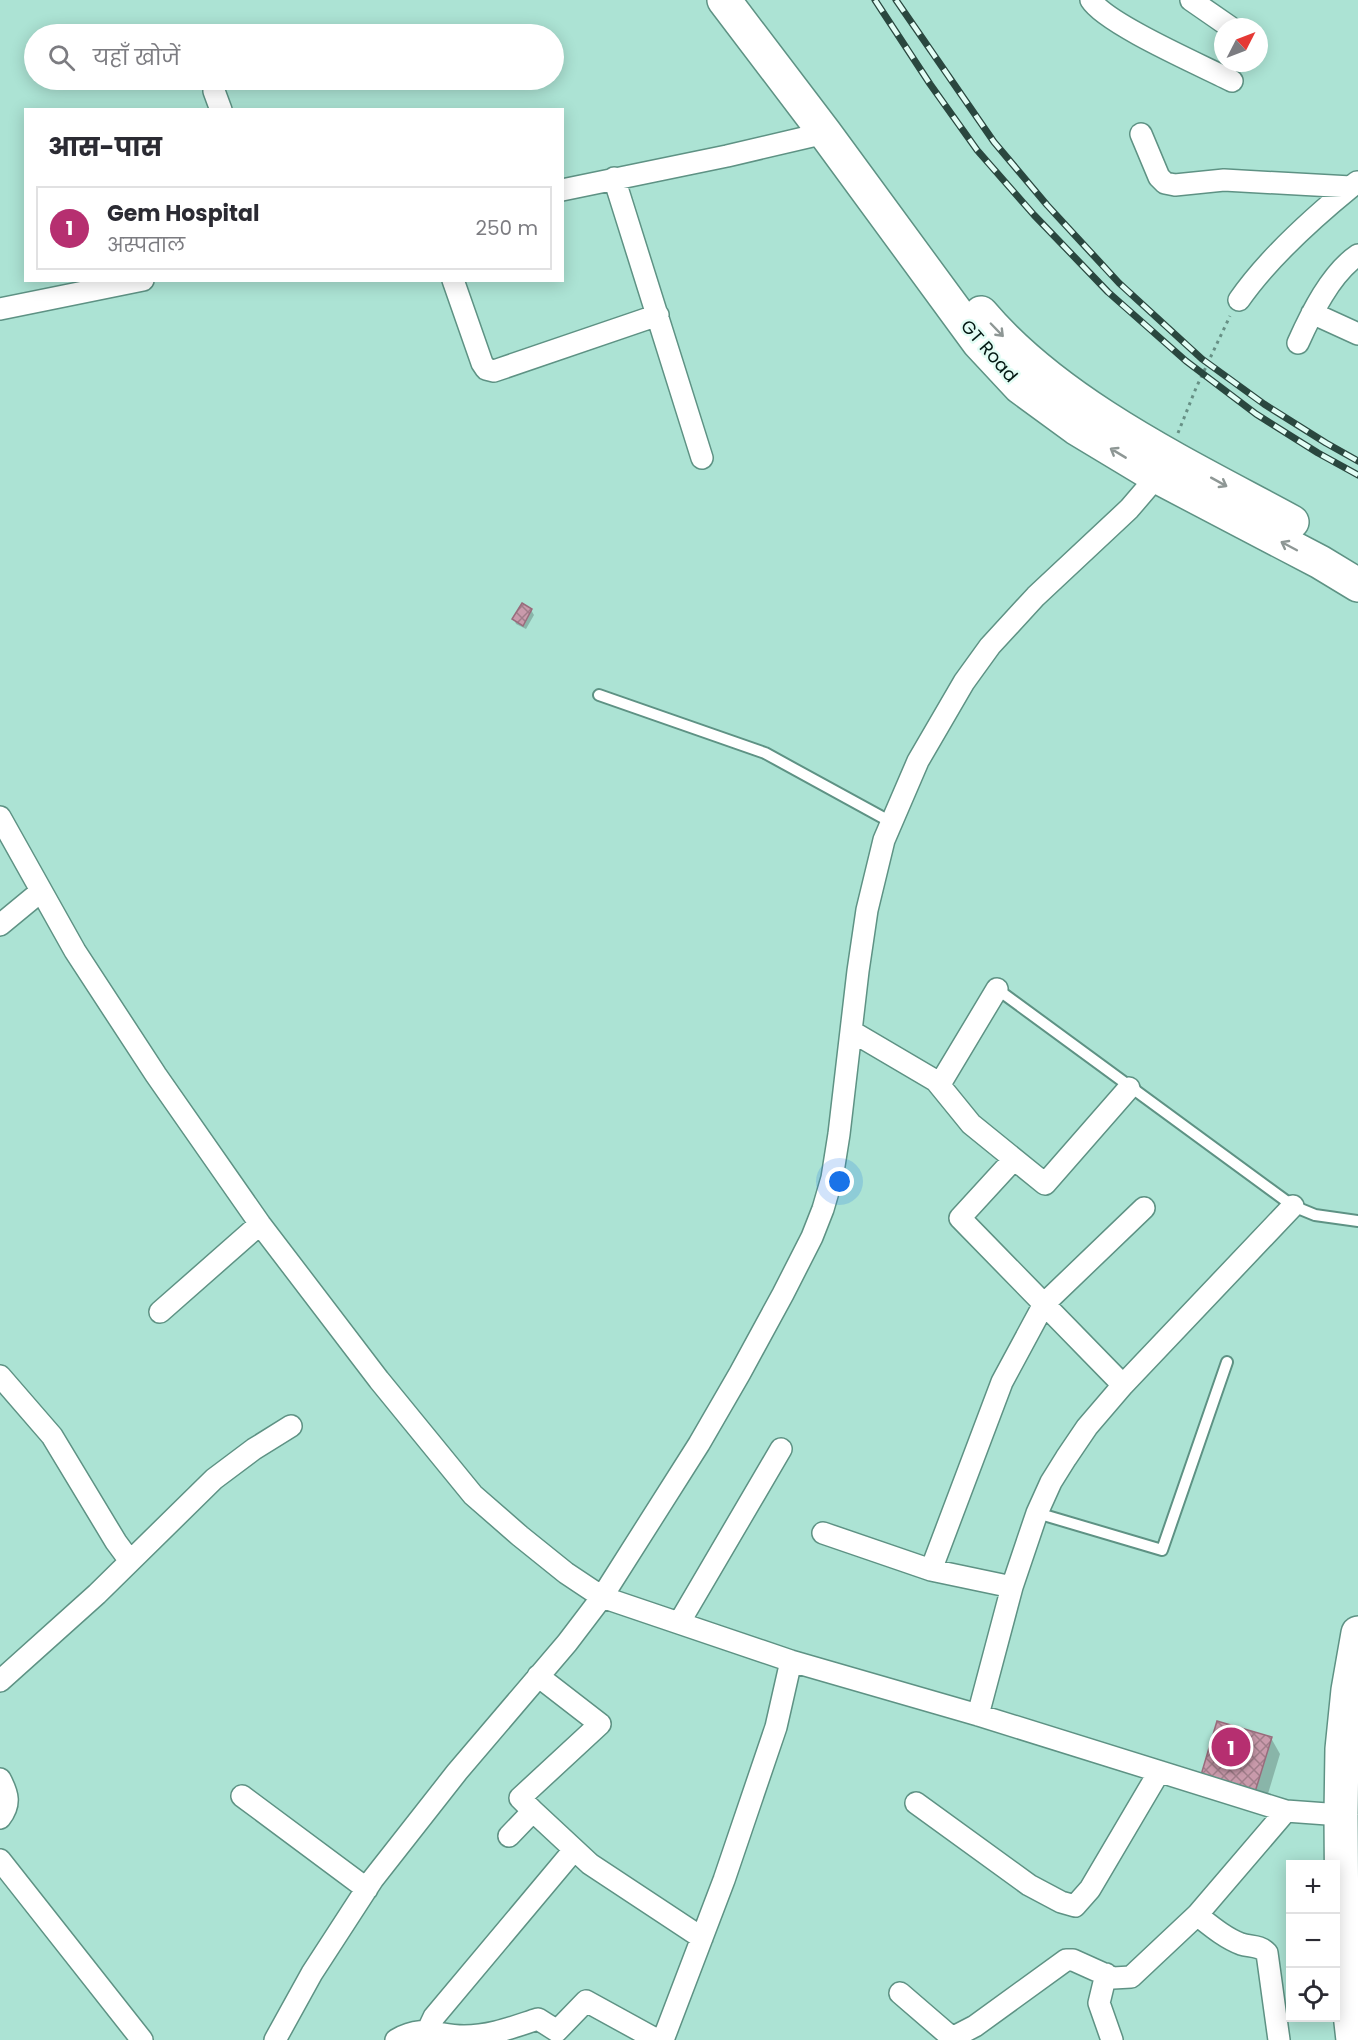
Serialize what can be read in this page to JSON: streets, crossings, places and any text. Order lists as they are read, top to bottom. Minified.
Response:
{"streets":{"highway":["GT Road"]},"north":"top right","page":{"search":"यहाँ खोजें","heading":"आस-पास","list":[{"mark":"1","name":"Gem Hospital","note":"अस्पताल","value":"250 m"}],"pins":"1","map_buttons":["+","−"]}}
